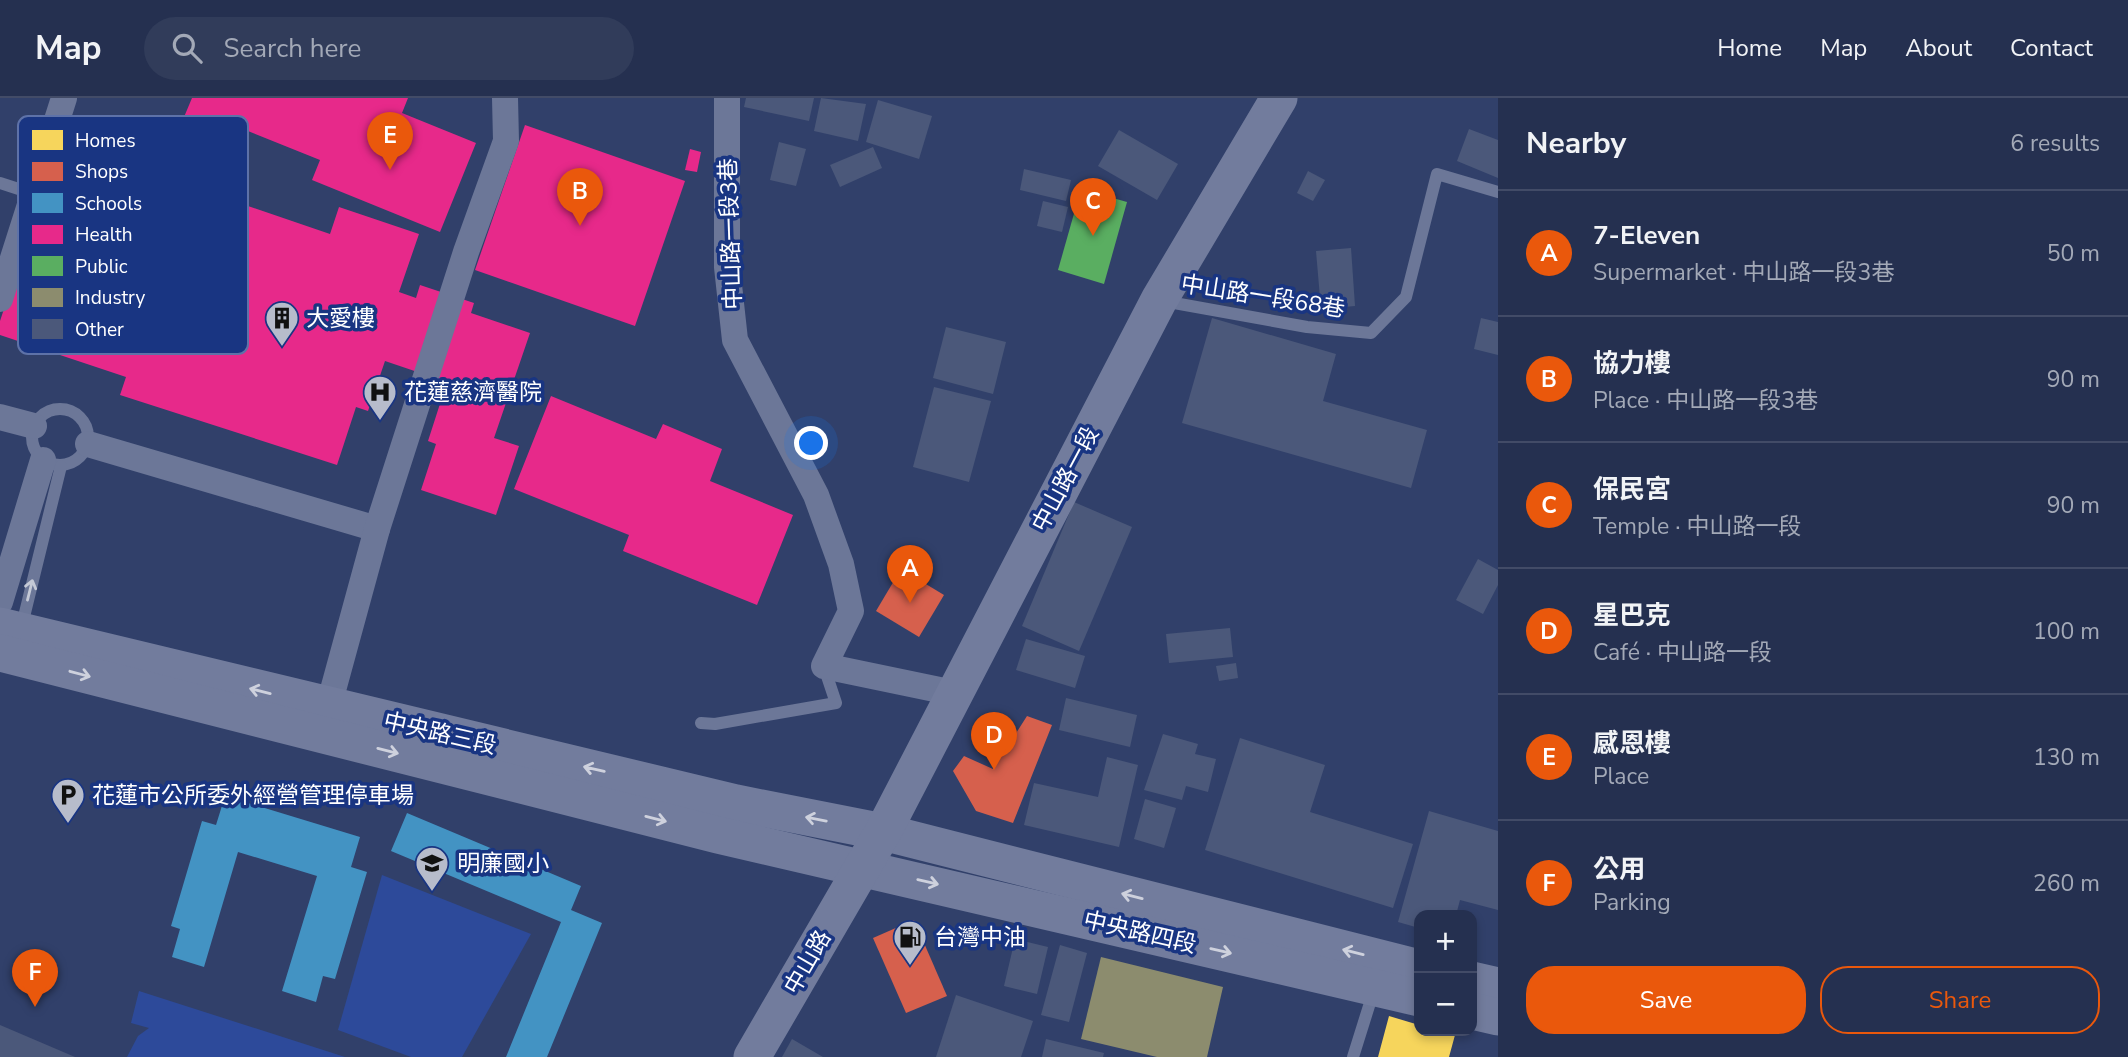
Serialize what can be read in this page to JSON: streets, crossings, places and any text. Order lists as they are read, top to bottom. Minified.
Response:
{"streets":{"street":["中山路一段3巷","中山路一段","中央路三段","中央路四段","中山路"],"lane":["中山路一段68巷"]},"crossings":[["中山路一段68巷","中山路一段"],["中山路一段","中央路三段"],["中山路一段","中央路四段"],["中山路一段","中山路"],["中央路三段","中央路四段"],["中央路三段","中山路"],["中央路四段","中山路"]],"places":{"building":["大愛樓"],"hospital":["花蓮慈濟醫院"],"parking":["花蓮市公所委外經營管理停車場"],"school or university":["明廉國小"],"fuel station":["台灣中油"]},"legend":["Homes","Shops","Schools","Health","Public","Industry","Other"],"page":{"header":"Map","search":"Search here","nav":["Home","Map","About","Contact"],"heading":["Nearby","6 results"],"pins":["E","B","C","A","D","F"],"list":[{"mark":"A","name":"7-Eleven","note":"Supermarket · 中山路一段3巷","value":"50 m"},{"mark":"B","name":"協力樓","note":"Place · 中山路一段3巷","value":"90 m"},{"mark":"C","name":"保民宮","note":"Temple · 中山路一段","value":"90 m"},{"mark":"D","name":"星巴克","note":"Café · 中山路一段","value":"100 m"},{"mark":"E","name":"感恩樓","note":"Place","value":"130 m"},{"mark":"F","name":"公用","note":"Parking","value":"260 m"}],"map_buttons":["+","−"],"buttons":["Save","Share"]}}
